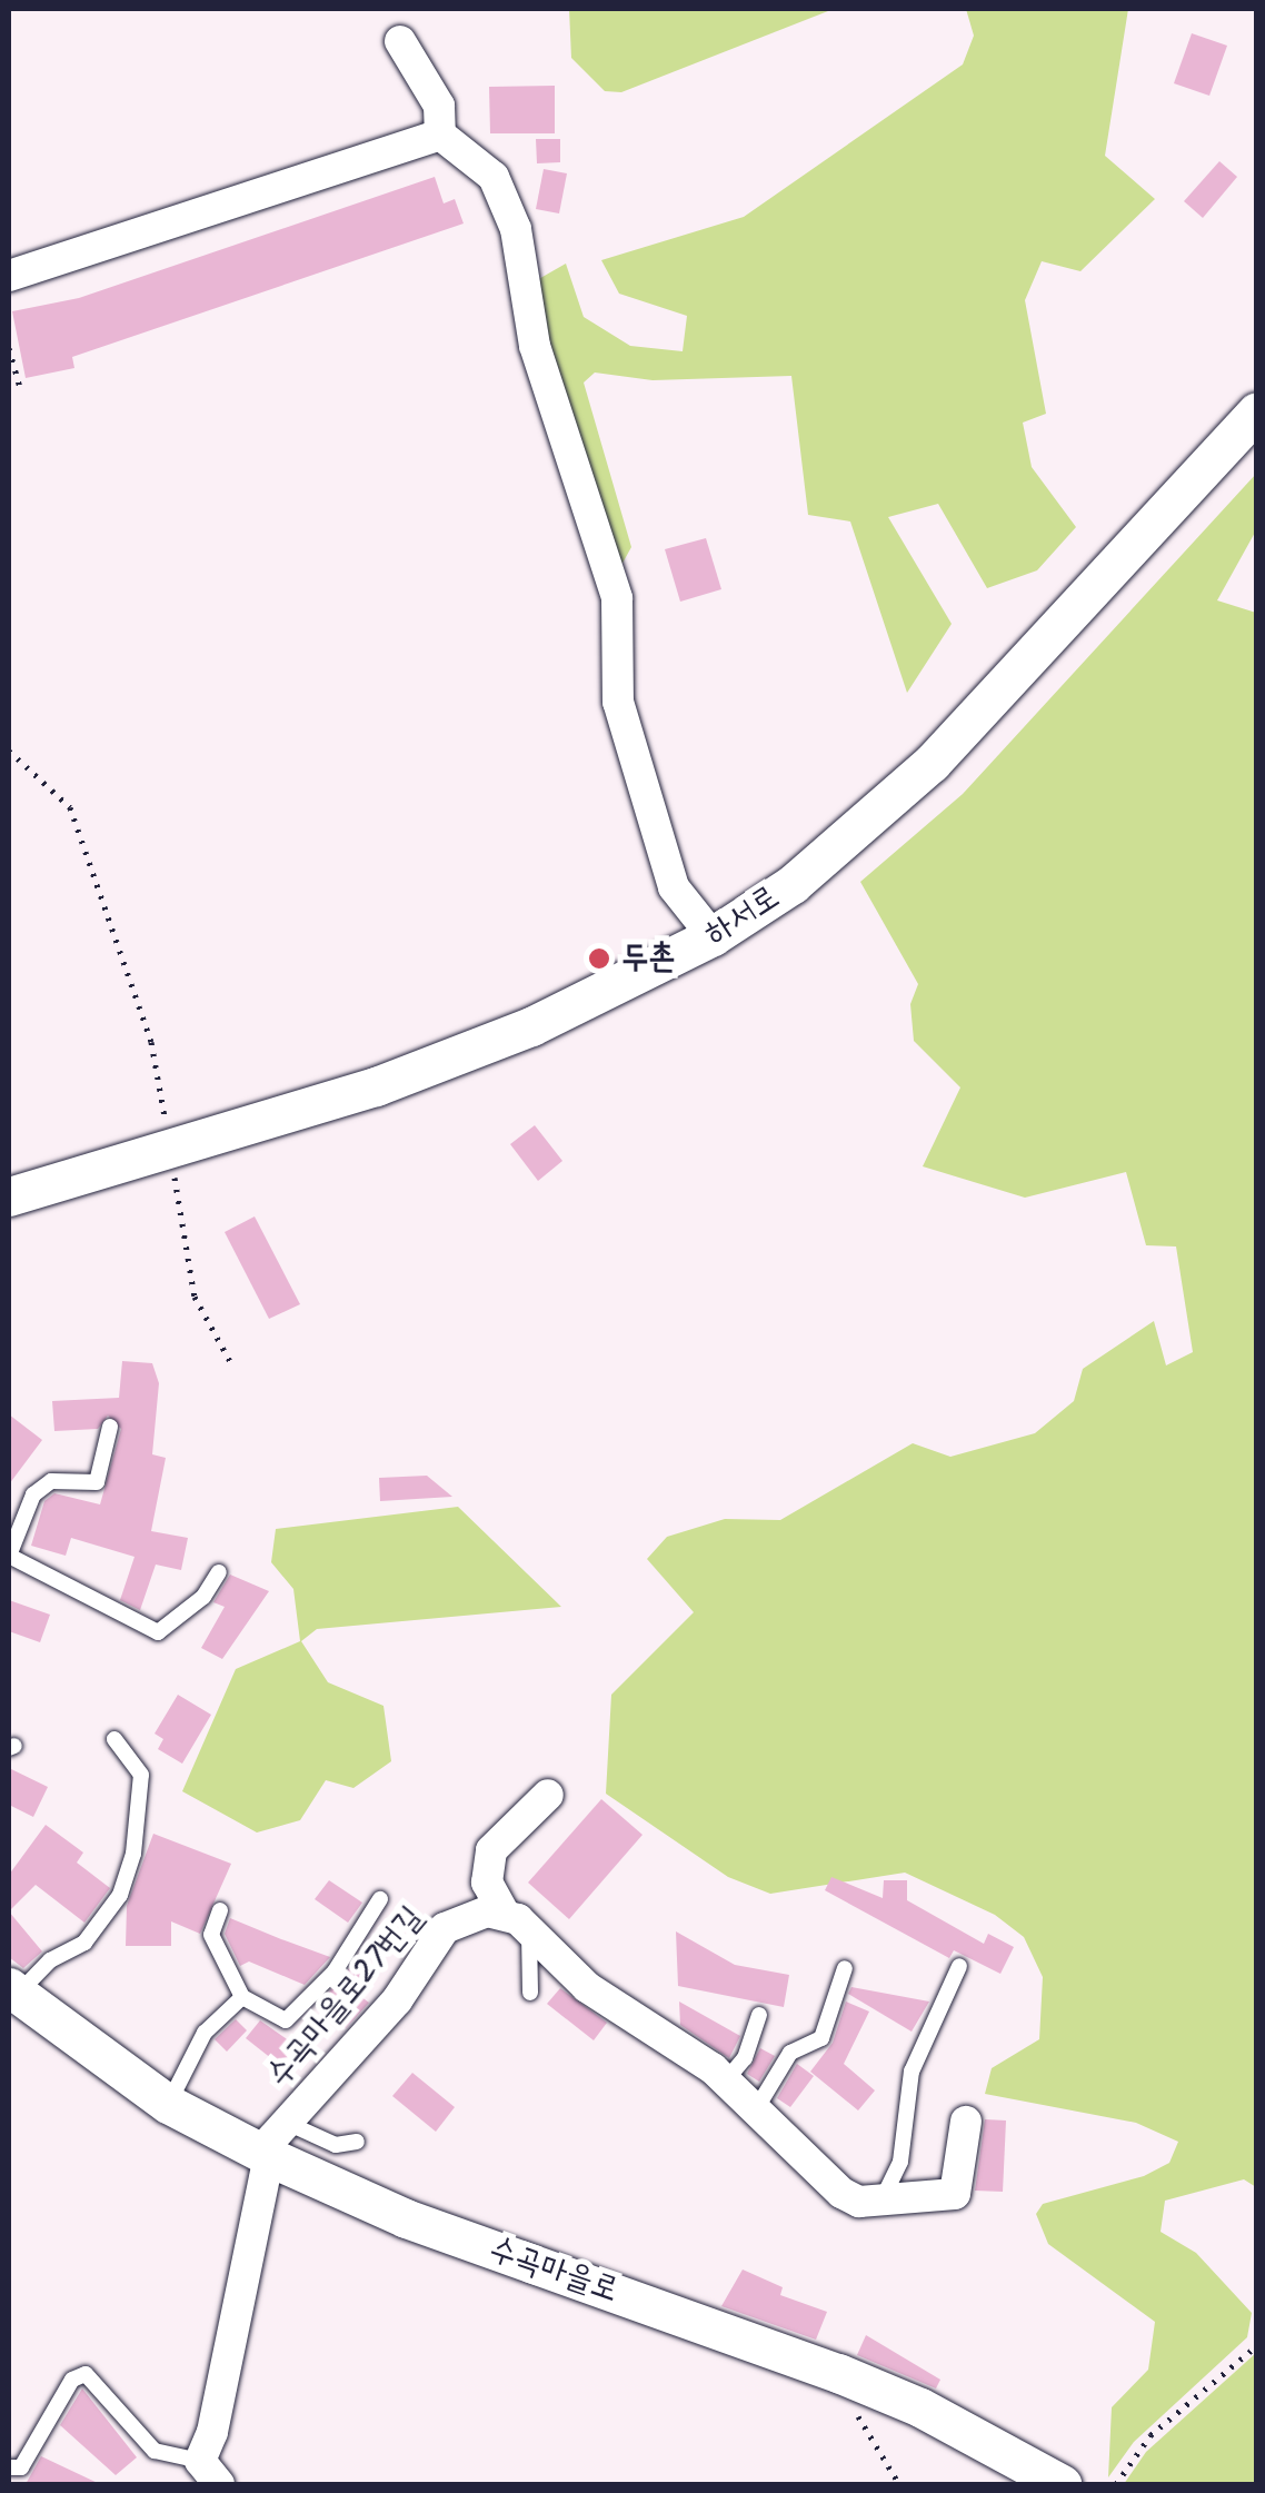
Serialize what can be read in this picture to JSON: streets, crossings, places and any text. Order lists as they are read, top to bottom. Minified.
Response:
{"streets":{"street":["하서로","수곡마을로27번길","수곡마을로"]},"crossings":[["수곡마을로27번길","수곡마을로"]],"places":["두촌"]}
